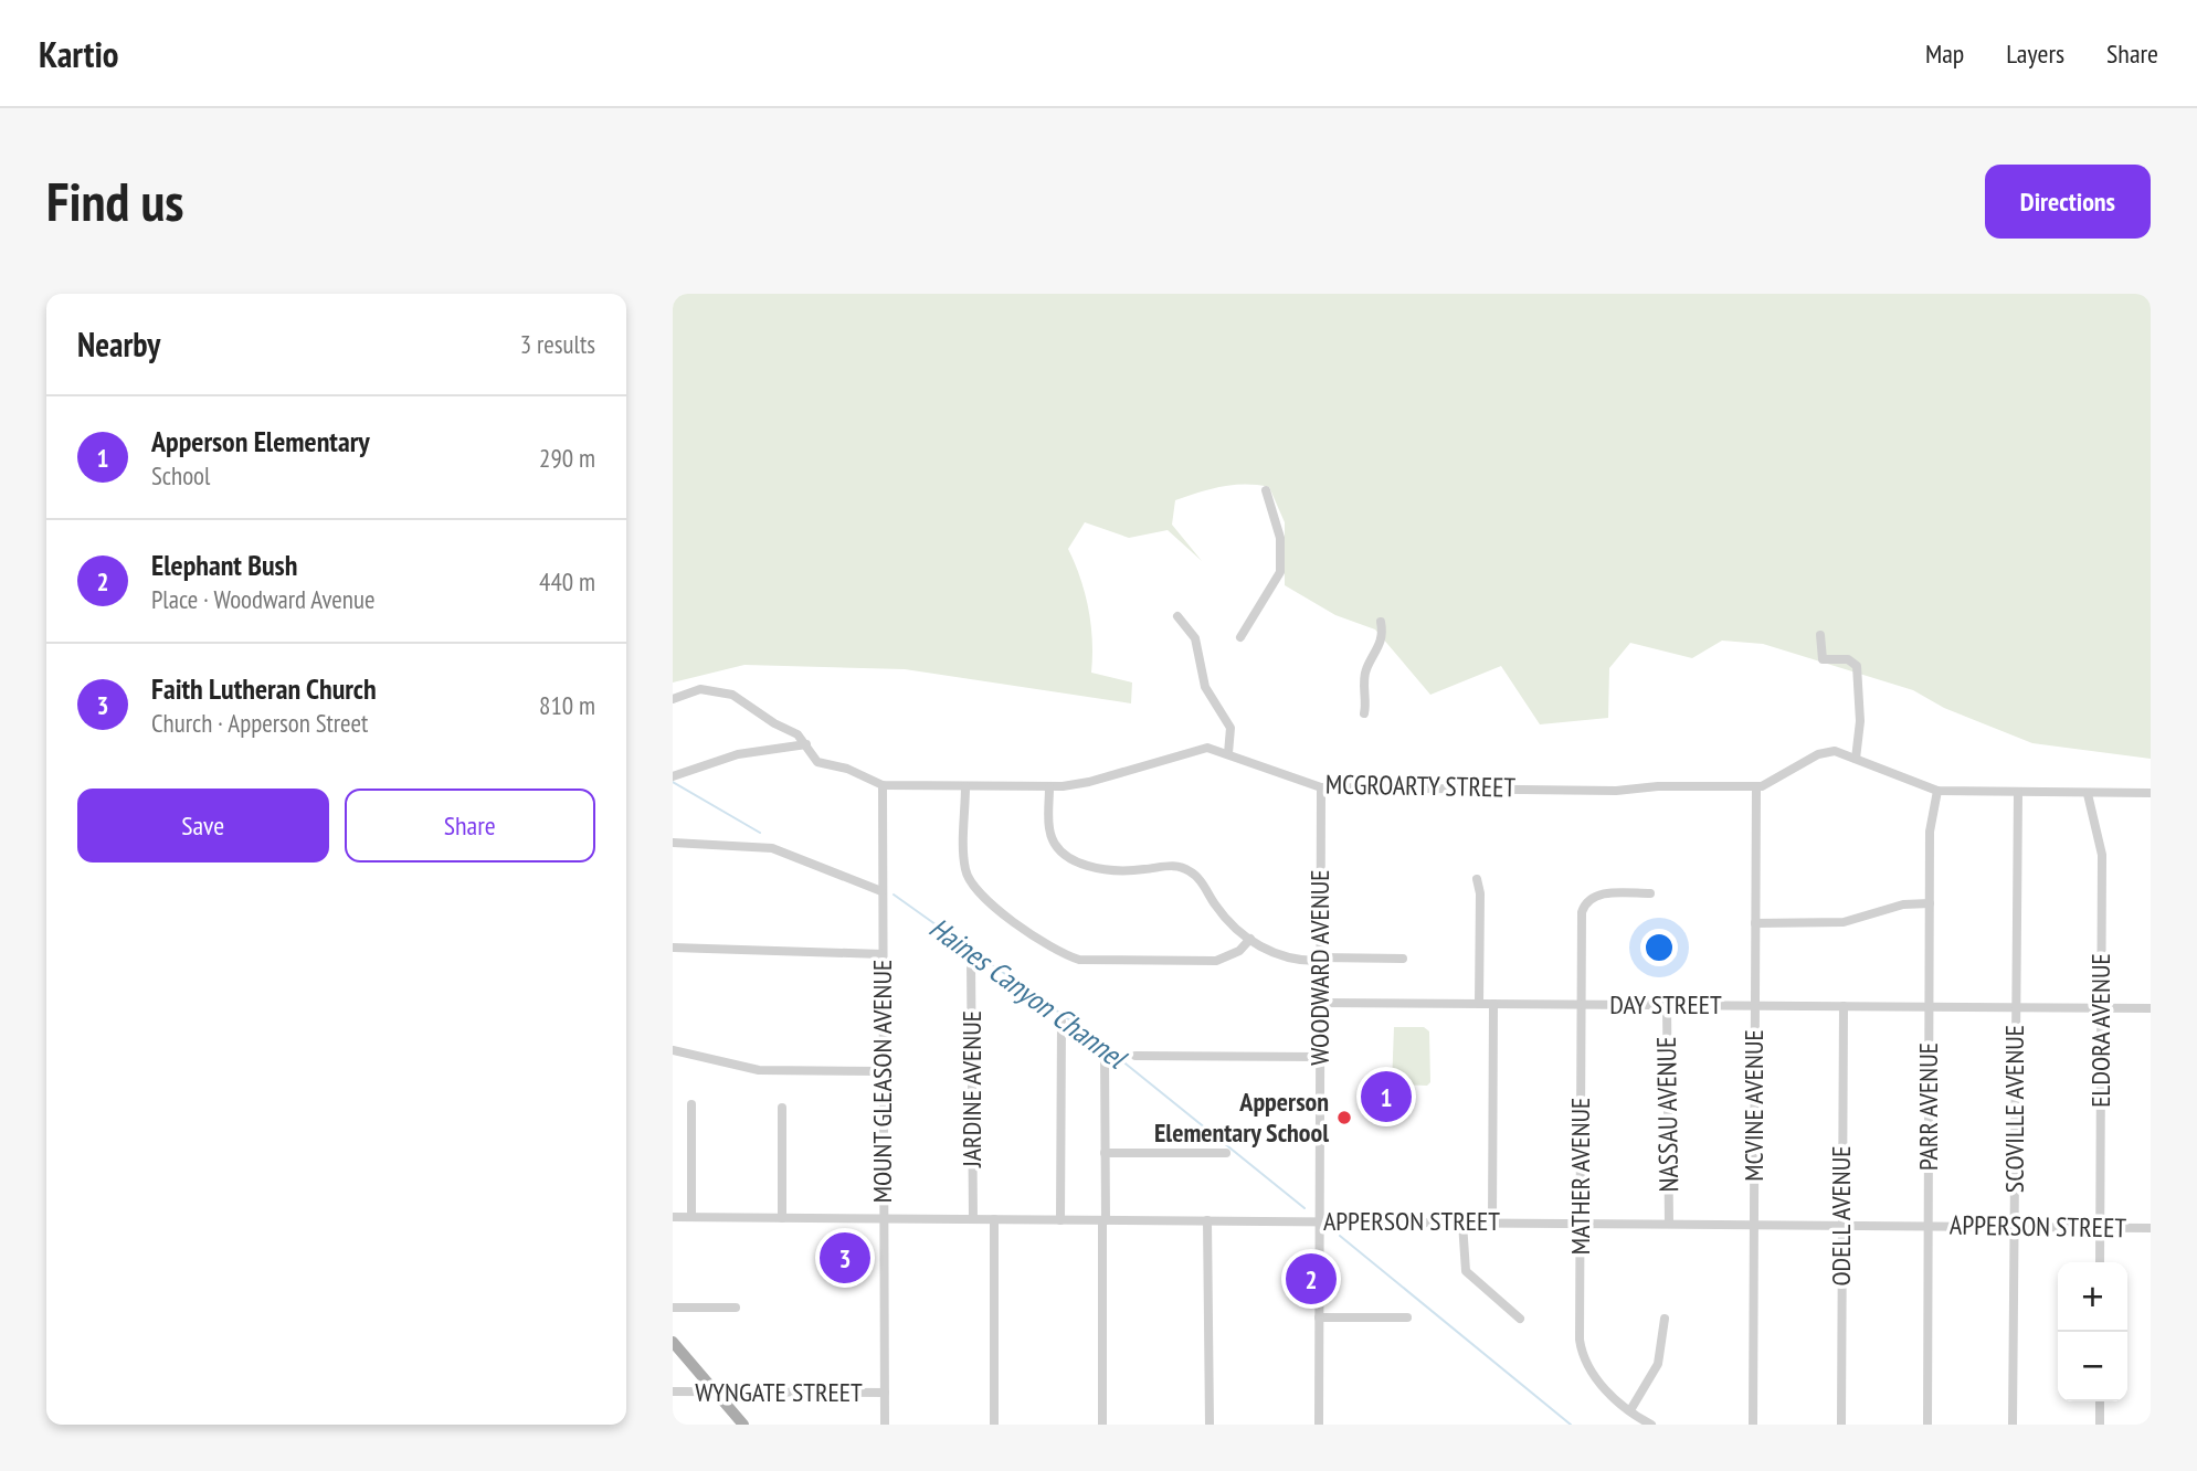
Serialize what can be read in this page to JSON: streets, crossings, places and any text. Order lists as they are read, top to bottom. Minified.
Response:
{"streets":{"street":["MCGROARTY STREET","WOODWARD AVENUE","DAY STREET","ELDORA AVENUE","MOUNT GLEASON AVENUE","JARDINE AVENUE","MCVINE AVENUE","PARR AVENUE","SCOVILLE AVENUE","NASSAU AVENUE","MATHER AVENUE","ODELL AVENUE","APPERSON STREET","WYNGATE STREET"]},"crossings":[["MCGROARTY STREET","WOODWARD AVENUE"],["MCGROARTY STREET","ELDORA AVENUE"],["MCGROARTY STREET","MOUNT GLEASON AVENUE"],["MCGROARTY STREET","MCVINE AVENUE"],["MCGROARTY STREET","PARR AVENUE"],["MCGROARTY STREET","SCOVILLE AVENUE"],["WOODWARD AVENUE","DAY STREET"],["WOODWARD AVENUE","APPERSON STREET"],["DAY STREET","ELDORA AVENUE"],["DAY STREET","MCVINE AVENUE"],["DAY STREET","PARR AVENUE"],["DAY STREET","SCOVILLE AVENUE"],["DAY STREET","NASSAU AVENUE"],["DAY STREET","MATHER AVENUE"],["DAY STREET","ODELL AVENUE"],["ELDORA AVENUE","APPERSON STREET"],["MOUNT GLEASON AVENUE","APPERSON STREET"],["MOUNT GLEASON AVENUE","WYNGATE STREET"],["JARDINE AVENUE","APPERSON STREET"],["MCVINE AVENUE","APPERSON STREET"],["PARR AVENUE","APPERSON STREET"],["SCOVILLE AVENUE","APPERSON STREET"],["NASSAU AVENUE","APPERSON STREET"],["MATHER AVENUE","APPERSON STREET"],["ODELL AVENUE","APPERSON STREET"]],"water":["Haines Canyon Channel"],"places":["Apperson Elementary School"],"page":{"header":"Kartio","nav":["Map","Layers","Share"],"buttons":["Directions",["Save","Share"]],"title":"Find us","heading":["Nearby","3 results"],"list":[{"mark":"1","name":"Apperson Elementary","note":"School","value":"290 m"},{"mark":"2","name":"Elephant Bush","note":"Place · Woodward Avenue","value":"440 m"},{"mark":"3","name":"Faith Lutheran Church","note":"Church · Apperson Street","value":"810 m"}],"pins":["1","3","2"],"map_buttons":["+","−"]}}
